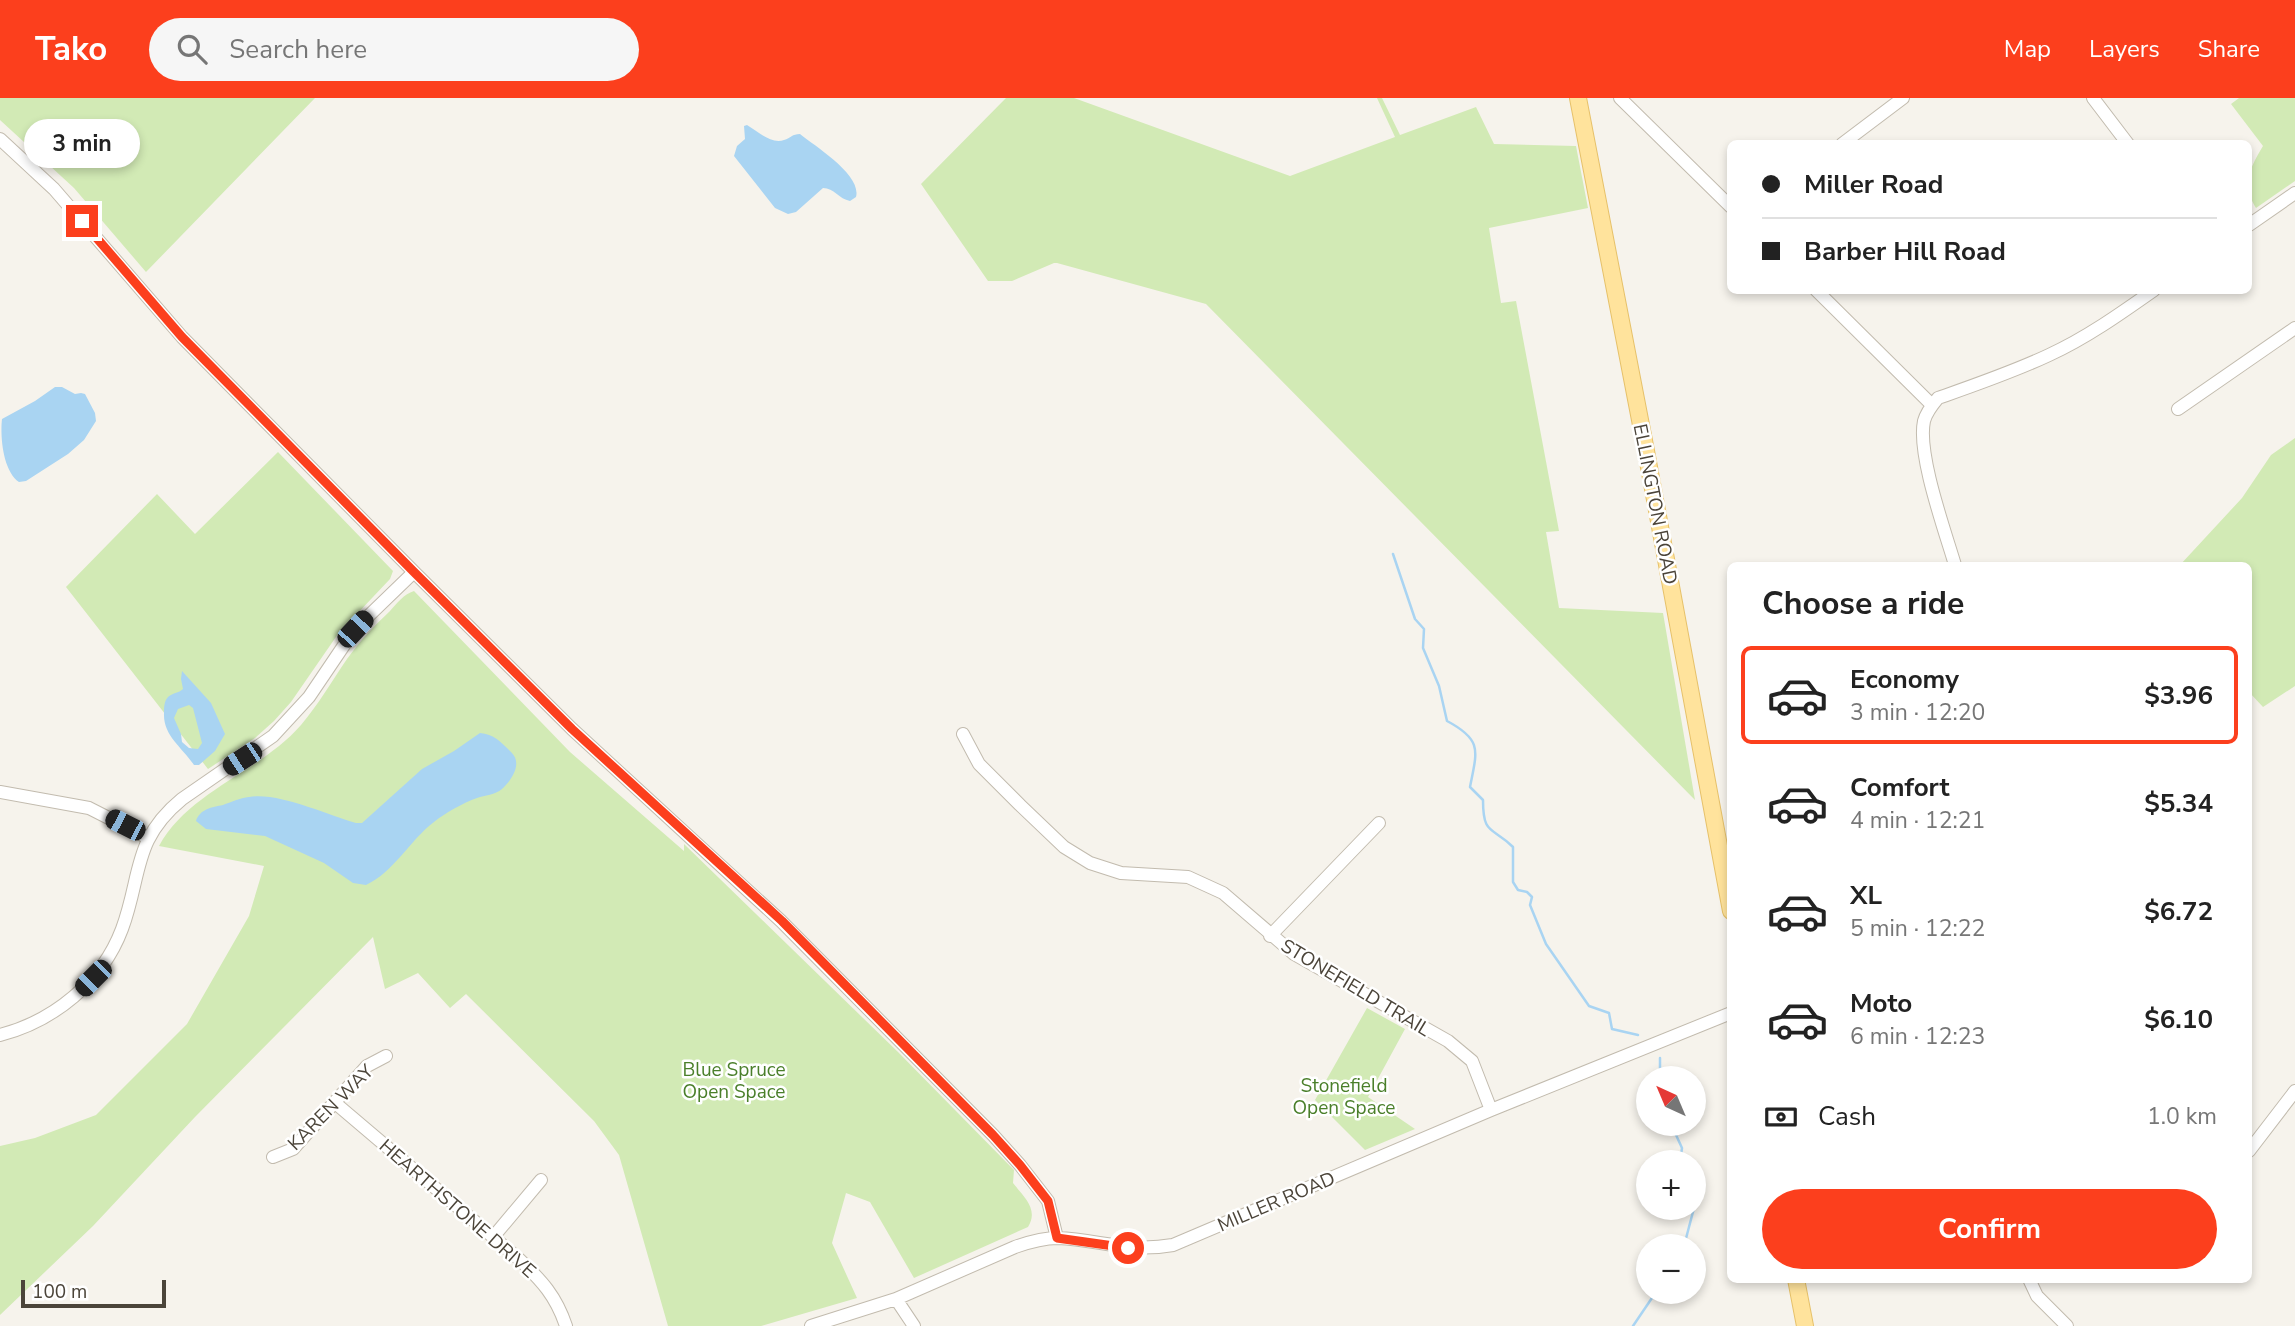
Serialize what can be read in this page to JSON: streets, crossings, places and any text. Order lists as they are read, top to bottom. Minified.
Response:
{"streets":{"main road":["ELLINGTON ROAD"],"street":["STONEFIELD TRAIL","KAREN WAY","MILLER ROAD","HEARTHSTONE DRIVE"]},"crossings":[["STONEFIELD TRAIL","MILLER ROAD"],["KAREN WAY","HEARTHSTONE DRIVE"]],"parks":["Blue Spruce Open Space","Stonefield Open Space"],"scale_bar":"100 m","north":"top left","page":{"header":"Tako","search":"Search here","nav":["Map","Layers","Share"],"bubble":"3 min","banner":["Miller Road","Barber Hill Road"],"heading":"Choose a ride","list":[{"name":"Economy","note":"3 min · 12:20","value":"$3.96"},{"name":"Comfort","note":"4 min · 12:21","value":"$5.34"},{"name":"XL","note":"5 min · 12:22","value":"$6.72"},{"name":"Moto","note":"6 min · 12:23","value":"$6.10"}],"map_buttons":["+","−"],"pay":["Cash","1.0 km"],"buttons":"Confirm","scale":"100 m"}}
